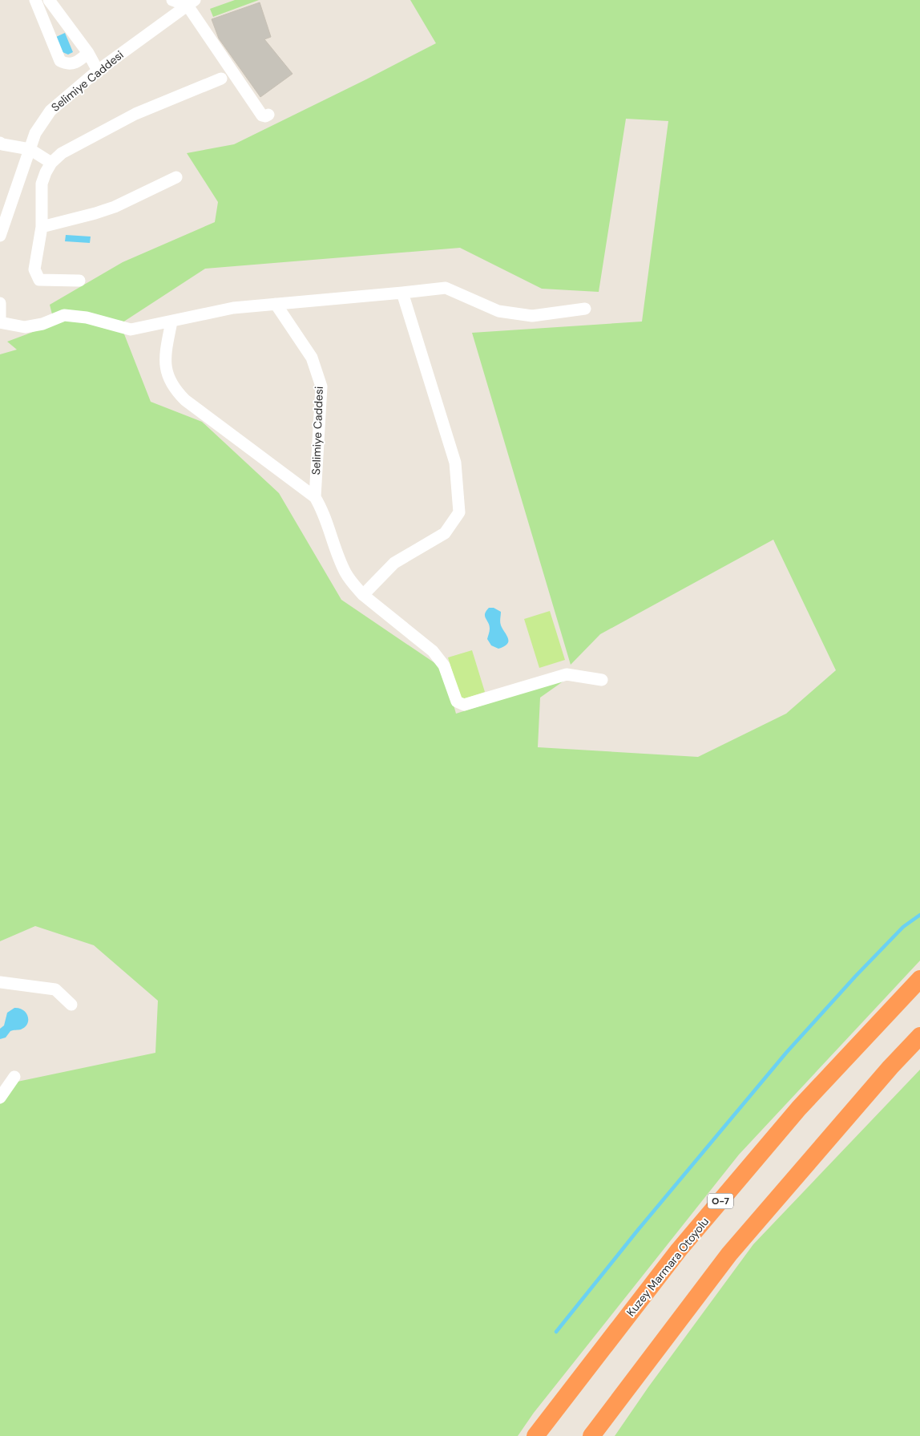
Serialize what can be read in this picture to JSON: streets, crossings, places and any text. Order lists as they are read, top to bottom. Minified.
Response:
{"streets":{"highway":["O-7","Kuzey Marmara Otoyolu"],"street":["Selimiye Caddesi"]}}
